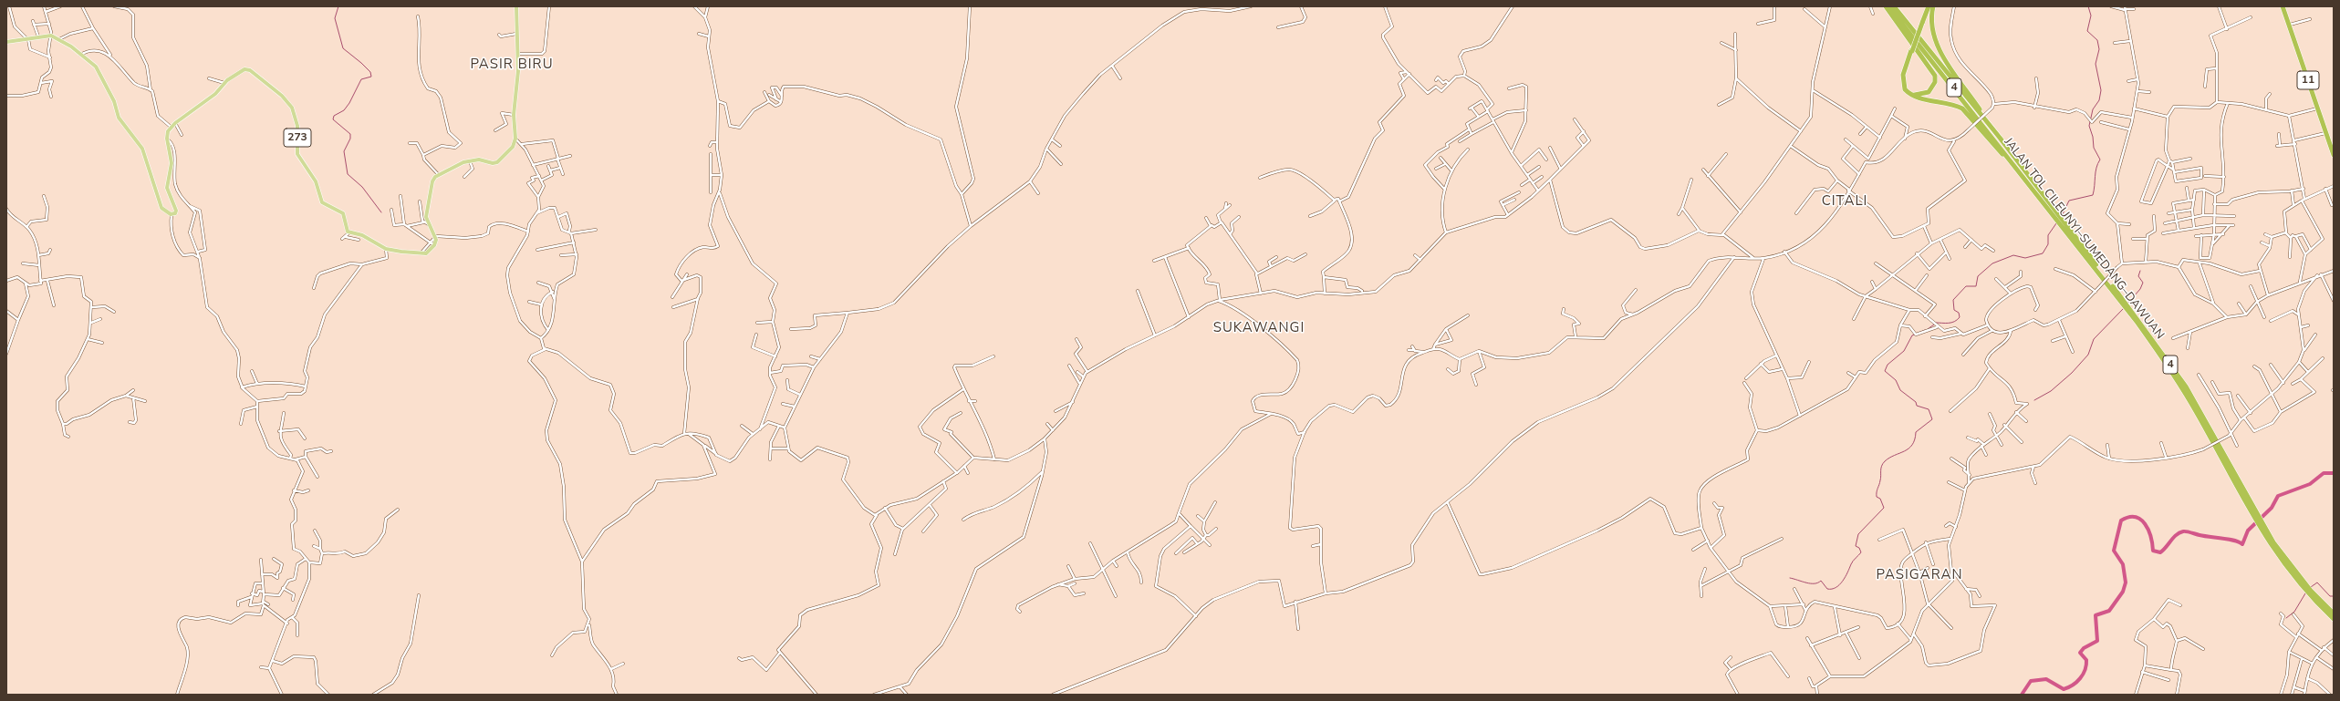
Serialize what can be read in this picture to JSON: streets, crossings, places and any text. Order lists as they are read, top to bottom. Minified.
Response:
{"streets":{"highway":["11","4","JALAN TOL CILEUNYI–SUMEDANG–DAWUAN"],"main road":["273"]},"districts":["PASIR BIRU","CITALI","SUKAWANGI","PASIGARAN"]}
